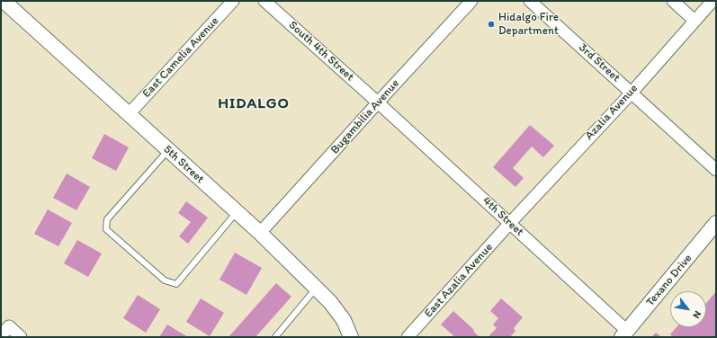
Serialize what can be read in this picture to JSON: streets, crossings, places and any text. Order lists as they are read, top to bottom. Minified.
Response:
{"streets":{"street":["South 4th Street","East Camelia Avenue","3rd Street","Azalia Avenue","Bugambilia Avenue","5th Street","4th Street","East Azalia Avenue","Texano Drive"]},"crossings":[["South 4th Street","Bugambilia Avenue"],["South 4th Street","4th Street"],["East Camelia Avenue","5th Street"],["3rd Street","Azalia Avenue"],["Azalia Avenue","4th Street"],["Azalia Avenue","East Azalia Avenue"],["Bugambilia Avenue","5th Street"],["Bugambilia Avenue","4th Street"],["4th Street","East Azalia Avenue"],["4th Street","Texano Drive"]],"districts":["HIDALGO"],"places":["Hidalgo Fire Department"],"north":"bottom right"}
